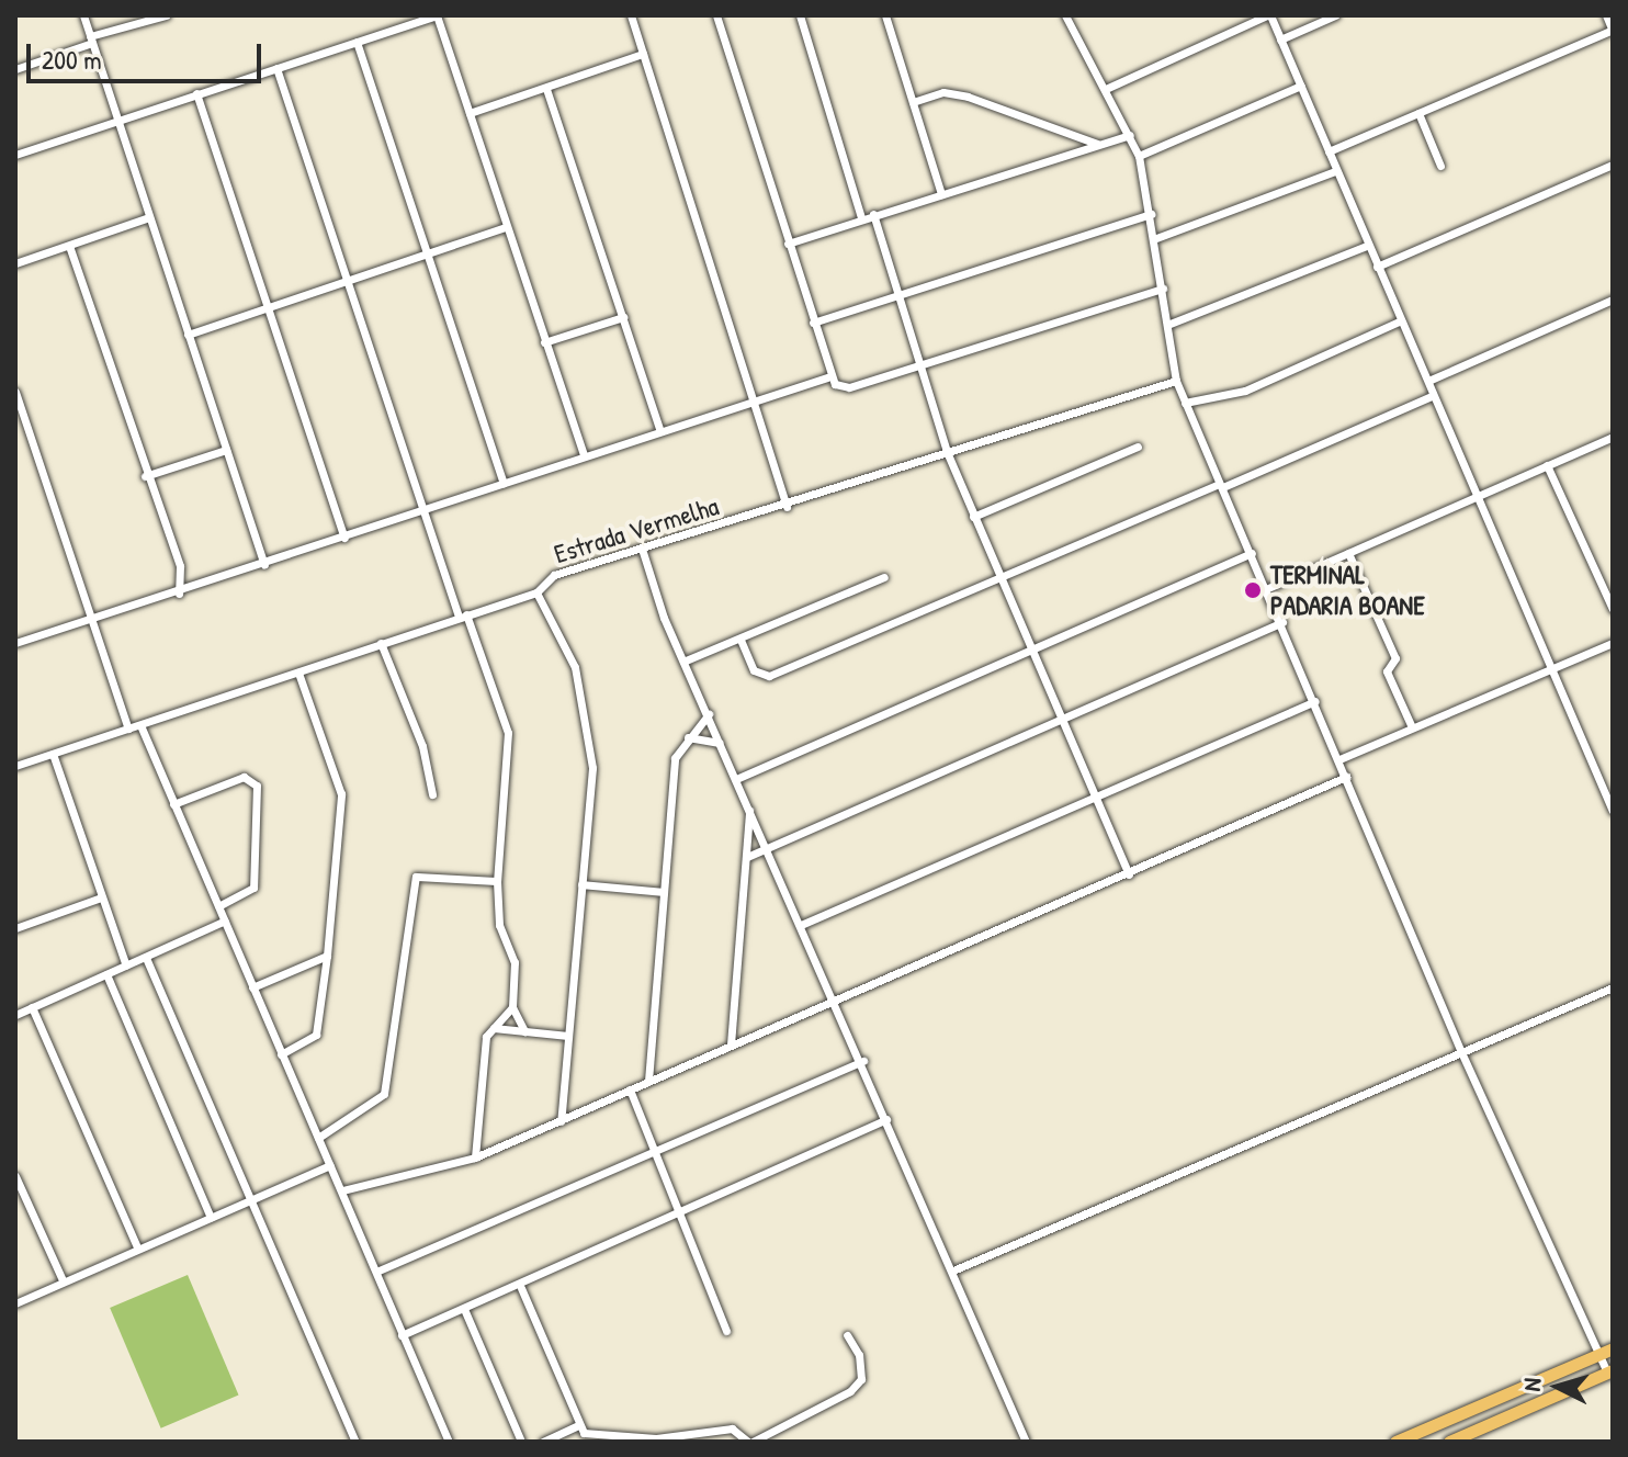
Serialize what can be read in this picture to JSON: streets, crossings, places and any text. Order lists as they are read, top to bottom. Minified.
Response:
{"streets":{"street":["Estrada Vermelha"]},"places":["TERMINAL PADARIA BOANE"],"scale_bar":"200 m","north":"left"}
